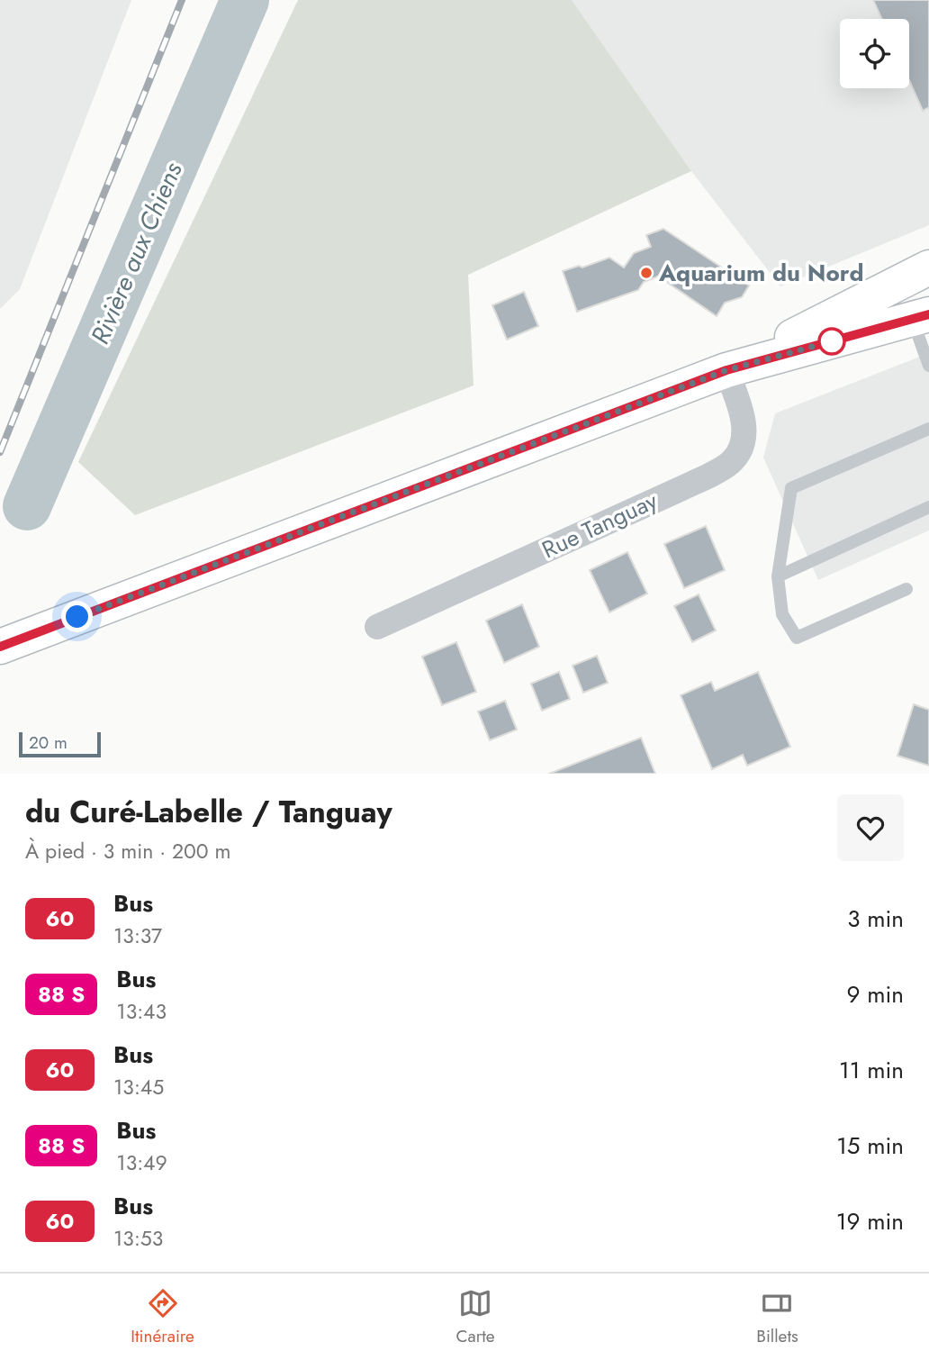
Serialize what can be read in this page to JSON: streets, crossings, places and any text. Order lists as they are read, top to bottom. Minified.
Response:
{"streets":{"street":["Rue Tanguay"]},"water":["Rivière aux Chiens"],"places":["Aquarium du Nord"],"lines":["bus line 60"],"scale_bar":"20 m","page":{"scale":"20 m","heading":["du Curé-Labelle / Tanguay","À pied · 3 min · 200 m"],"list":[{"mark":"60","name":"Bus","note":"13:37","value":"3 min"},{"mark":"88 S","name":"Bus","note":"13:43","value":"9 min"},{"mark":"60","name":"Bus","note":"13:45","value":"11 min"},{"mark":"88 S","name":"Bus","note":"13:49","value":"15 min"},{"mark":"60","name":"Bus","note":"13:53","value":"19 min"}],"tabs":["Itinéraire","Carte","Billets"]}}
